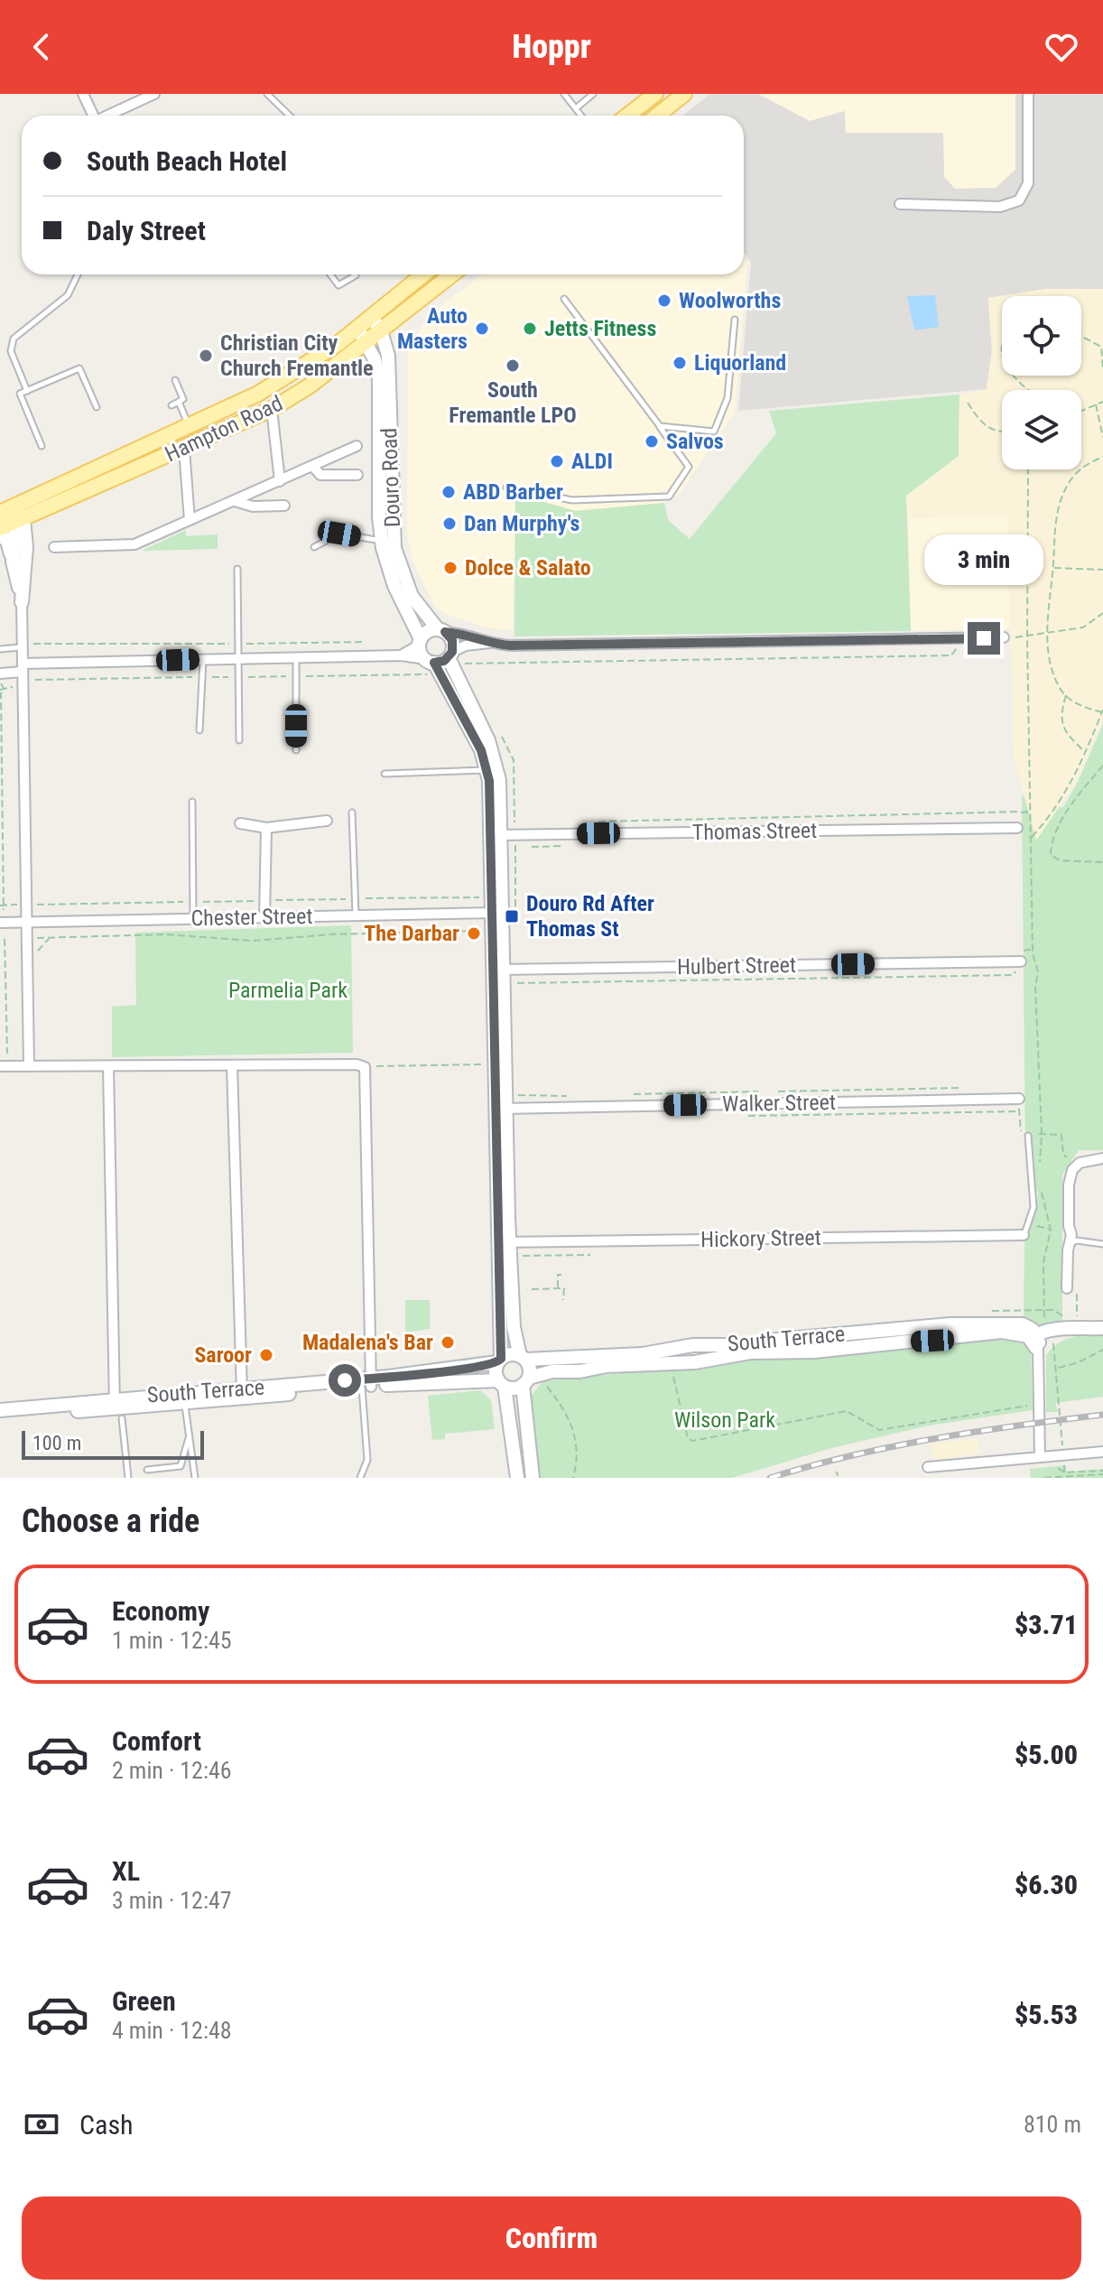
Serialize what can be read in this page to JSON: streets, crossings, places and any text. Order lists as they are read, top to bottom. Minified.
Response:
{"streets":{"main road":["Hampton Road"],"street":["Douro Road","Thomas Street","Chester Street","Hulbert Street","Walker Street","Hickory Street","South Terrace"]},"crossings":[["Hampton Road","Douro Road"]],"parks":["Parmelia Park","Wilson Park"],"places":{"other":["Woolworths","Auto Masters","Jetts Fitness","Christian City Church Fremantle","Liquorland","South Fremantle LPO","Salvos","ALDI","ABD Barber","Dan Murphy's","Dolce & Salato","The Darbar","Madalena's Bar","Saroor"],"transit":["Douro Rd After Thomas St"]},"scale_bar":"100 m","page":{"header":"Hoppr","banner":["South Beach Hotel","Daly Street"],"bubble":"3 min","scale":"100 m","heading":"Choose a ride","list":[{"name":"Economy","note":"1 min · 12:45","value":"$3.71"},{"name":"Comfort","note":"2 min · 12:46","value":"$5.00"},{"name":"XL","note":"3 min · 12:47","value":"$6.30"},{"name":"Green","note":"4 min · 12:48","value":"$5.53"}],"pay":["Cash","810 m"],"buttons":"Confirm"}}
